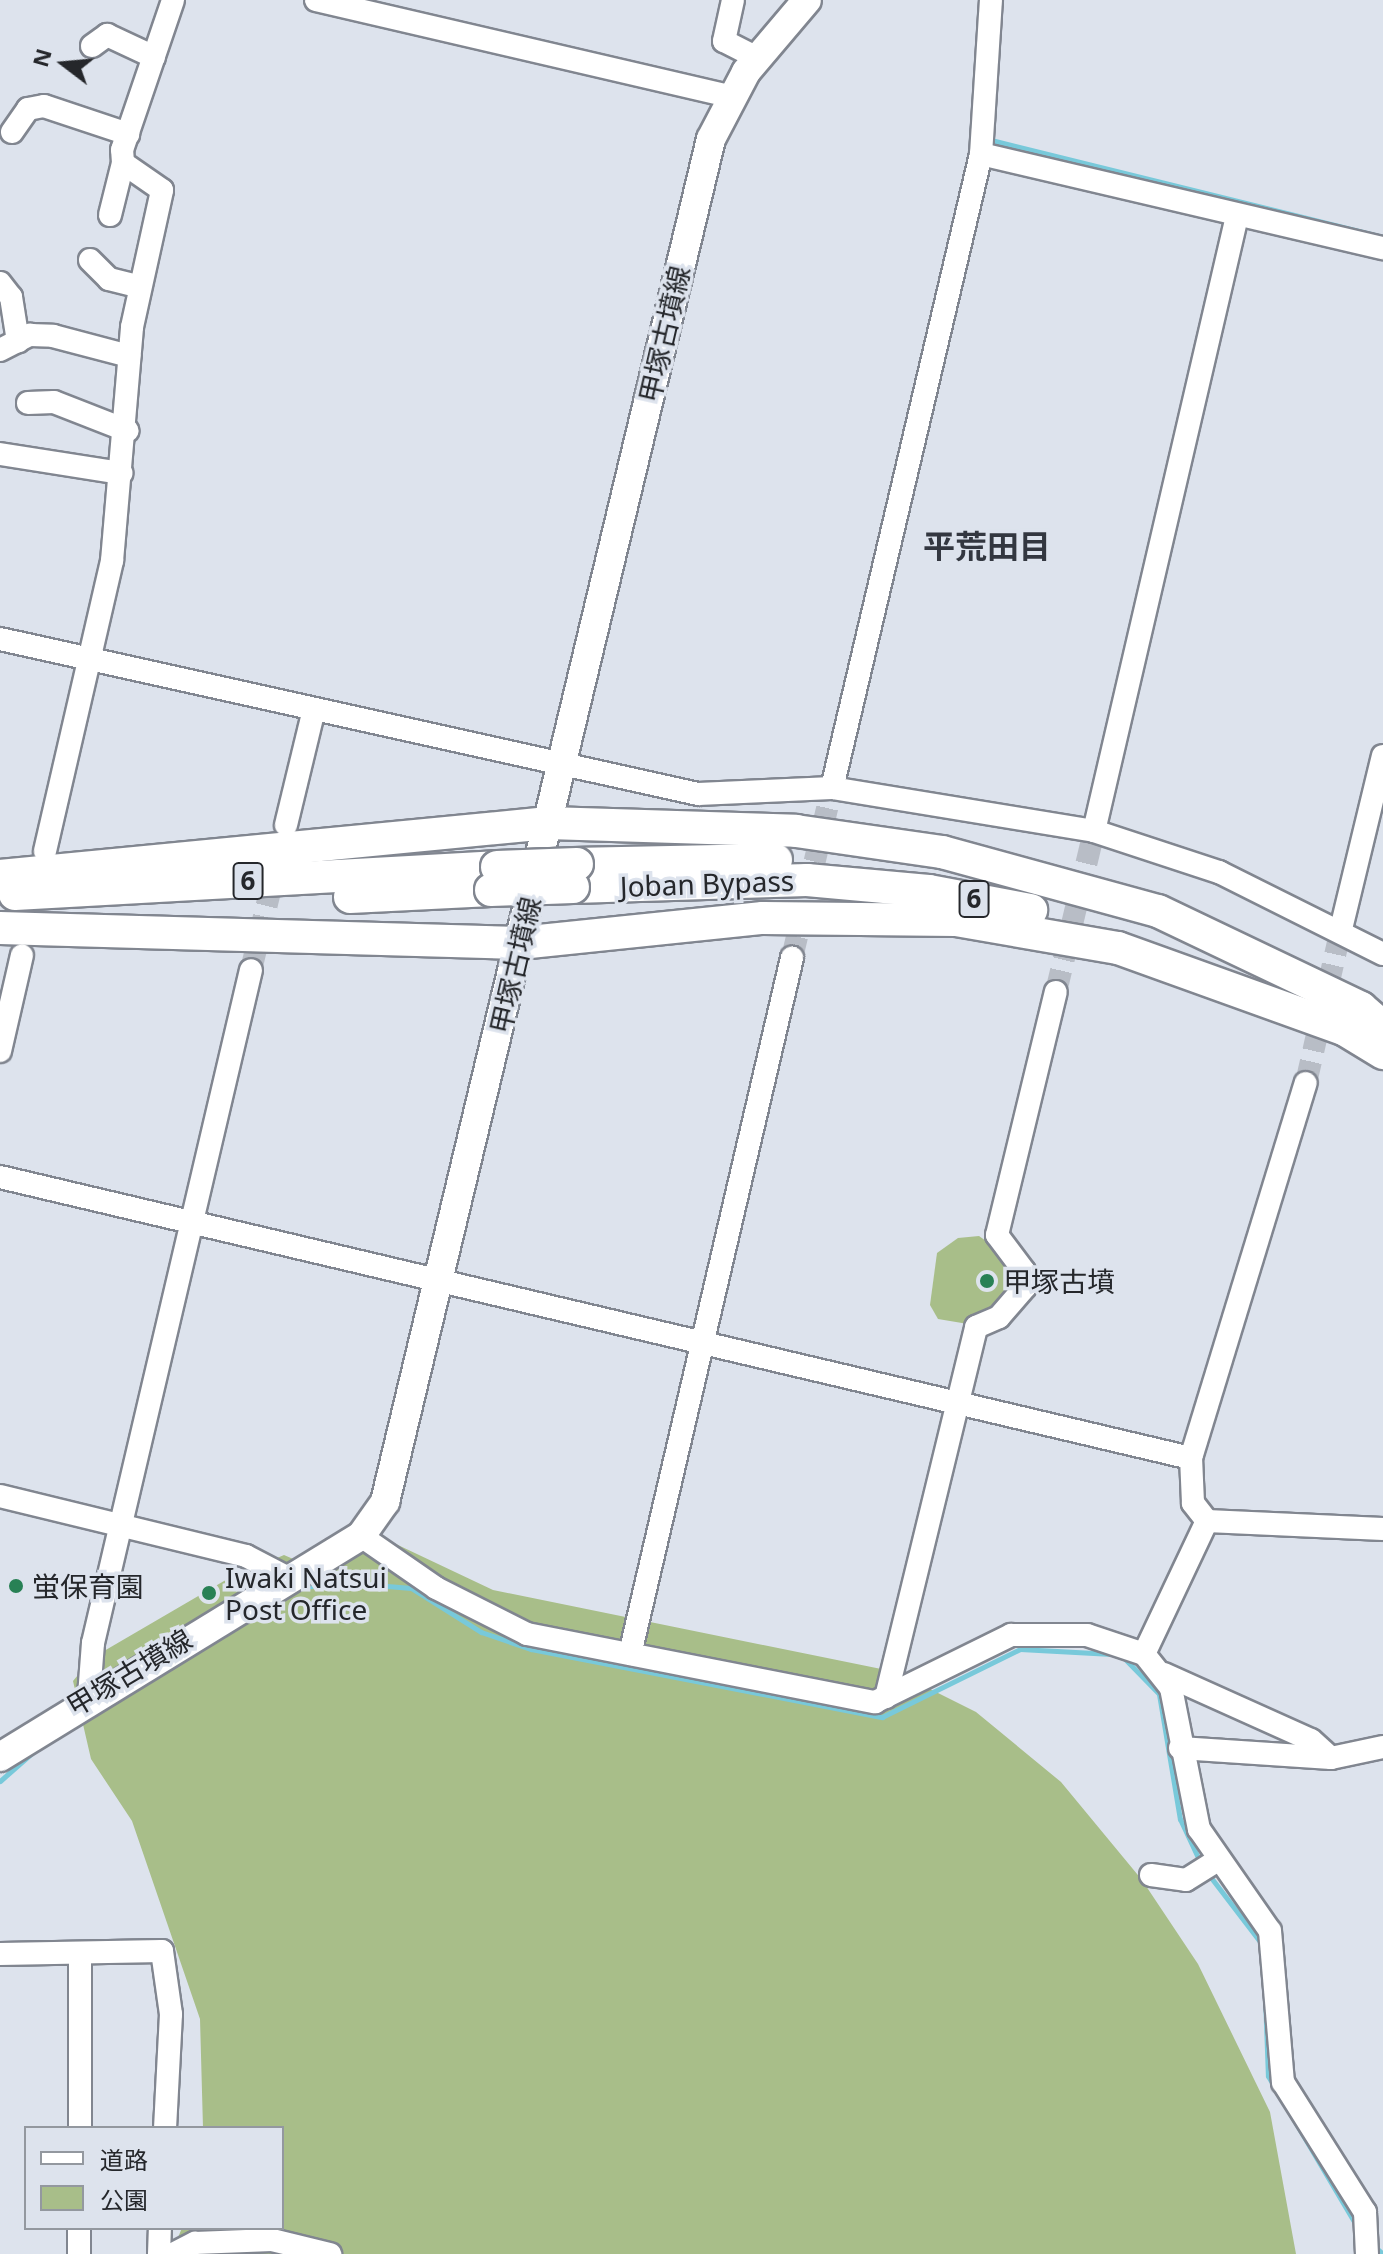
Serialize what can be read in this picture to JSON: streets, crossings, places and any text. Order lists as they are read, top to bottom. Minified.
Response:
{"streets":{"highway":["6","Joban Bypass"],"main road":["甲塚古墳線"]},"districts":["平荒田目"],"places":["甲塚古墳","蛍保育園","Iwaki Natsui Post Office"],"legend":["道路","公園"],"north":"left"}
